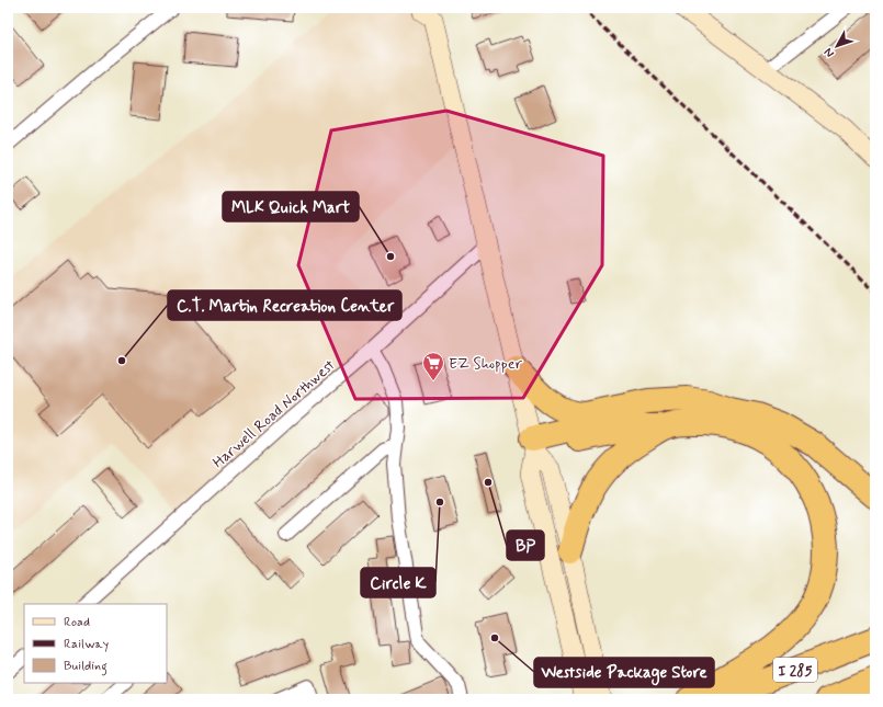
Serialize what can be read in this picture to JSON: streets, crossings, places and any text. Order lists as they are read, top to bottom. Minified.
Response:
{"streets":{"highway":["I 285"],"street":["Harwell Road Northwest"]},"places":{"other":["MLK Quick Mart","C.T. Martin Recreation Center","BP","Circle K","Westside Package Store"],"supermarket":["EZ Shopper"]},"legend":["Road","Railway","Building"],"north":"bottom left"}
